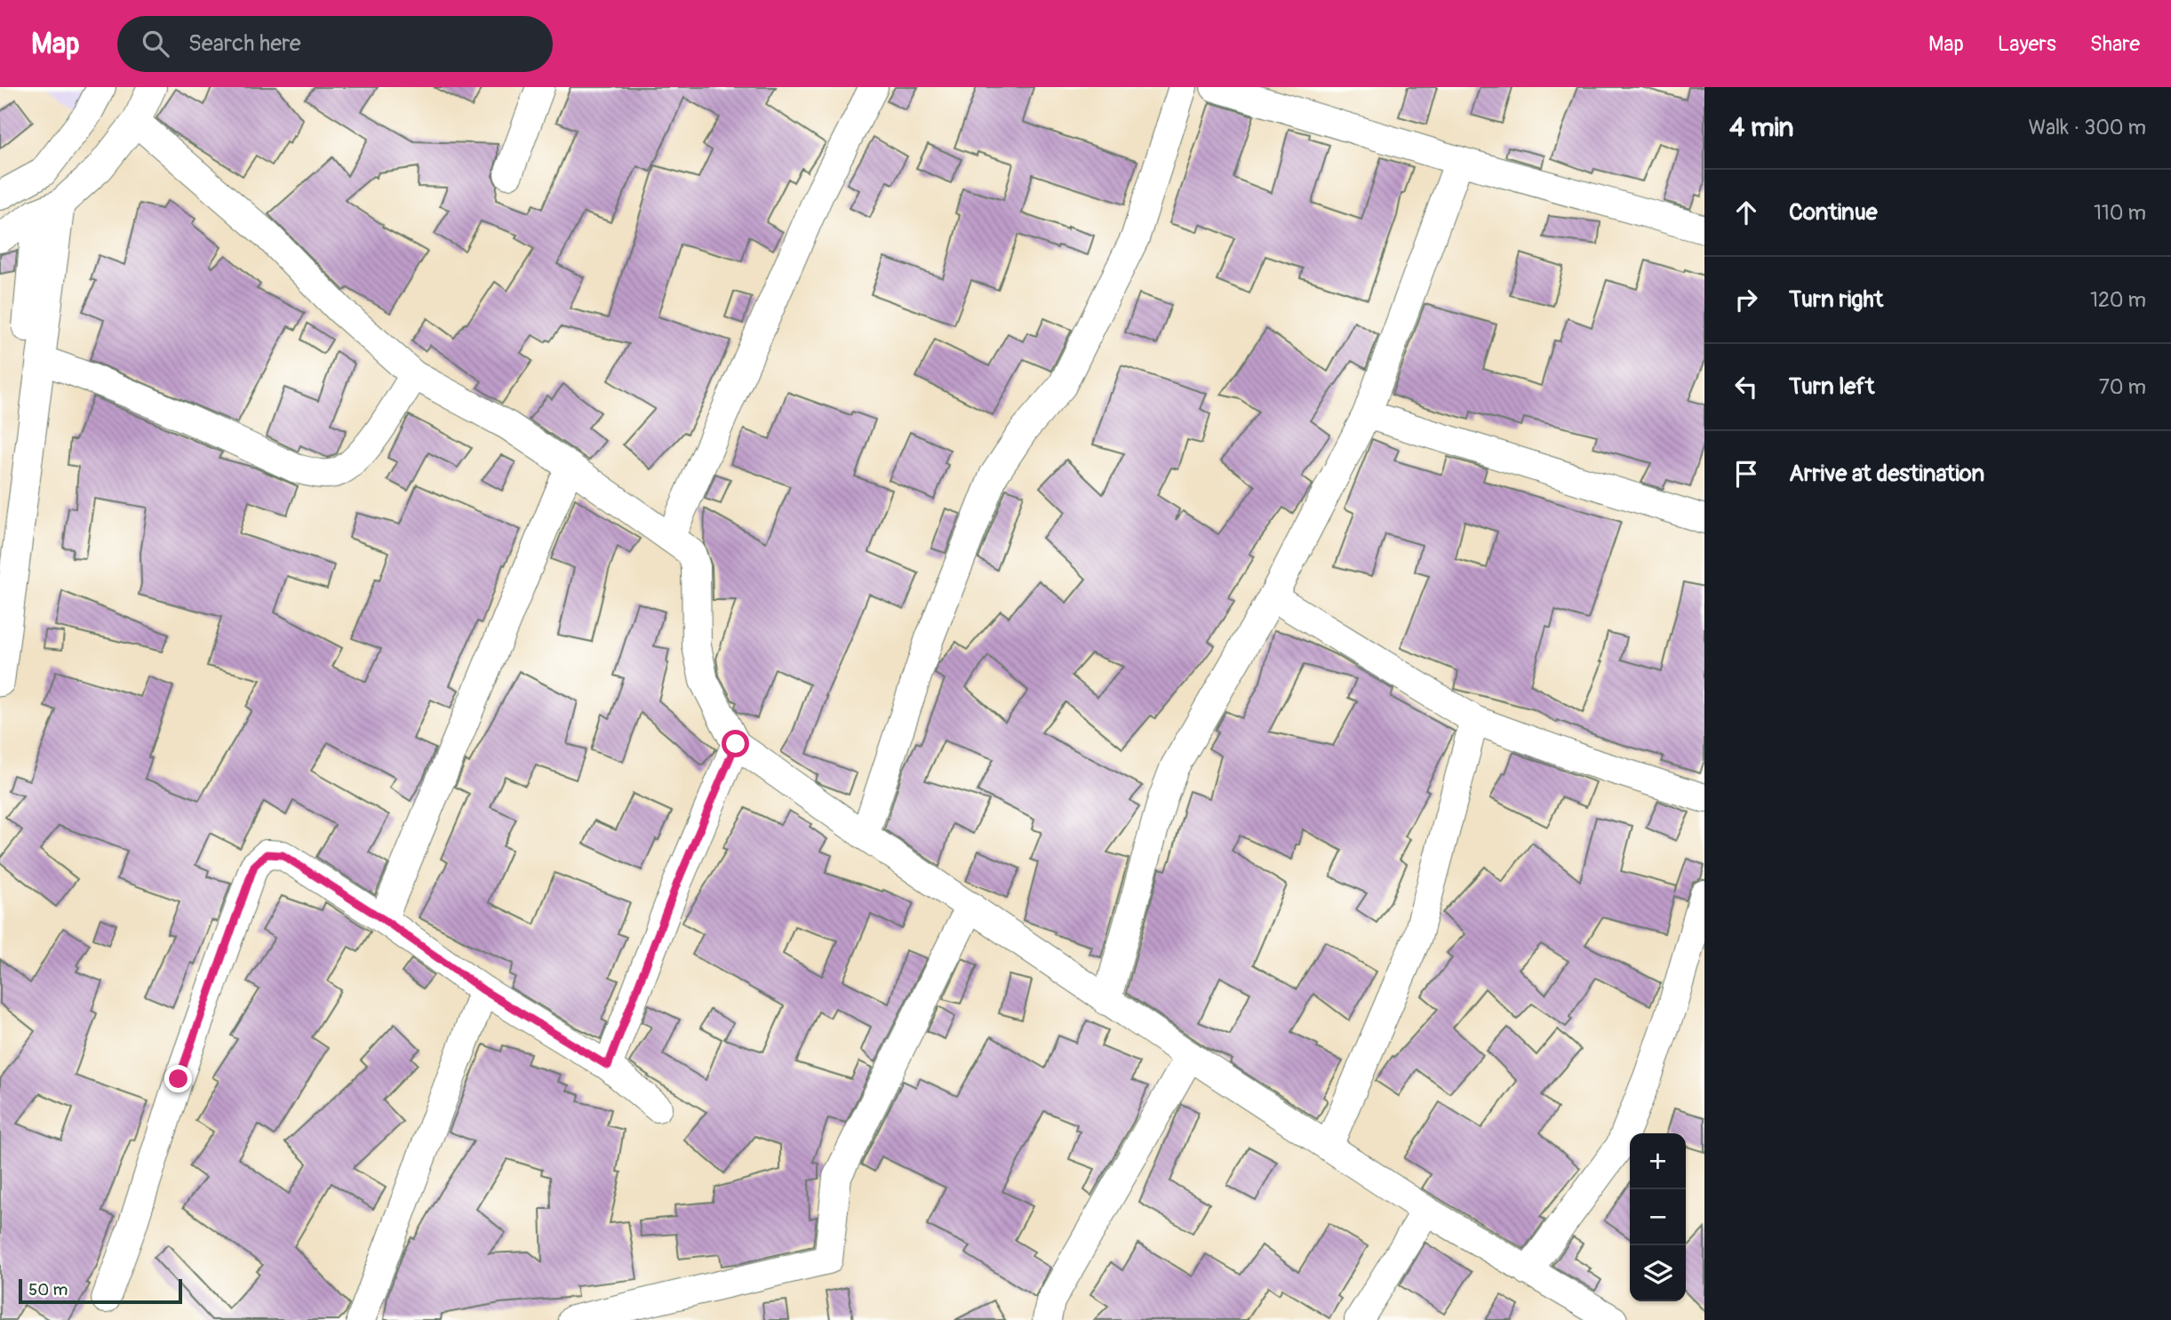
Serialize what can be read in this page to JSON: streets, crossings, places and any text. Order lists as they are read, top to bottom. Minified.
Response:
{"scale_bar":"50 m","page":{"header":"Map","search":"Search here","nav":["Map","Layers","Share"],"heading":["4 min","Walk · 300 m"],"list":[["Continue","110 m"],["Turn right","120 m"],["Turn left","70 m"],"Arrive at destination"],"map_buttons":["+","−"],"scale":"50 m"}}
